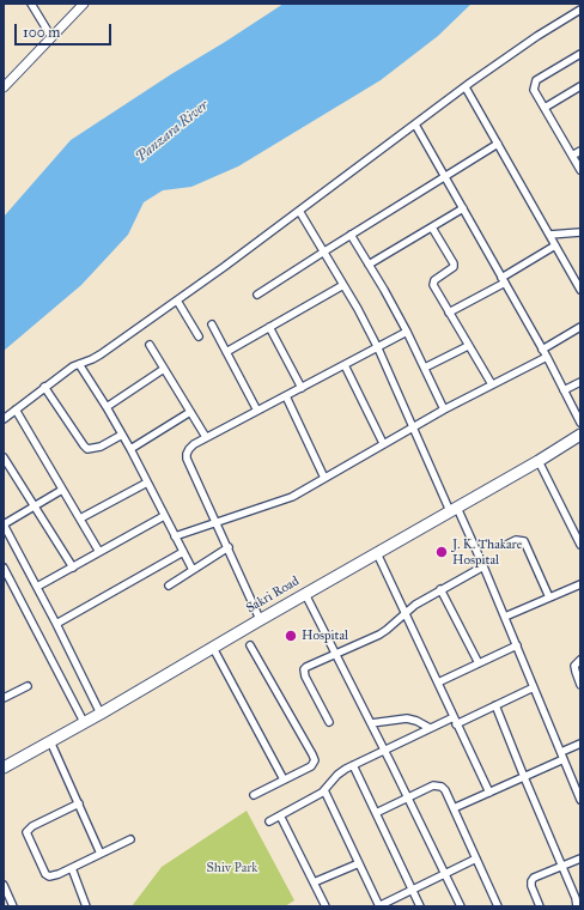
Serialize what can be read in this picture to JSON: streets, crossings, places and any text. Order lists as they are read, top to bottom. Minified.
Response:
{"streets":{"main road":["Sakri Road"]},"water":["Panzara River"],"parks":["Shiv Park"],"places":["J. K. Thakare Hospital","Hospital"],"scale_bar":"100 m"}
